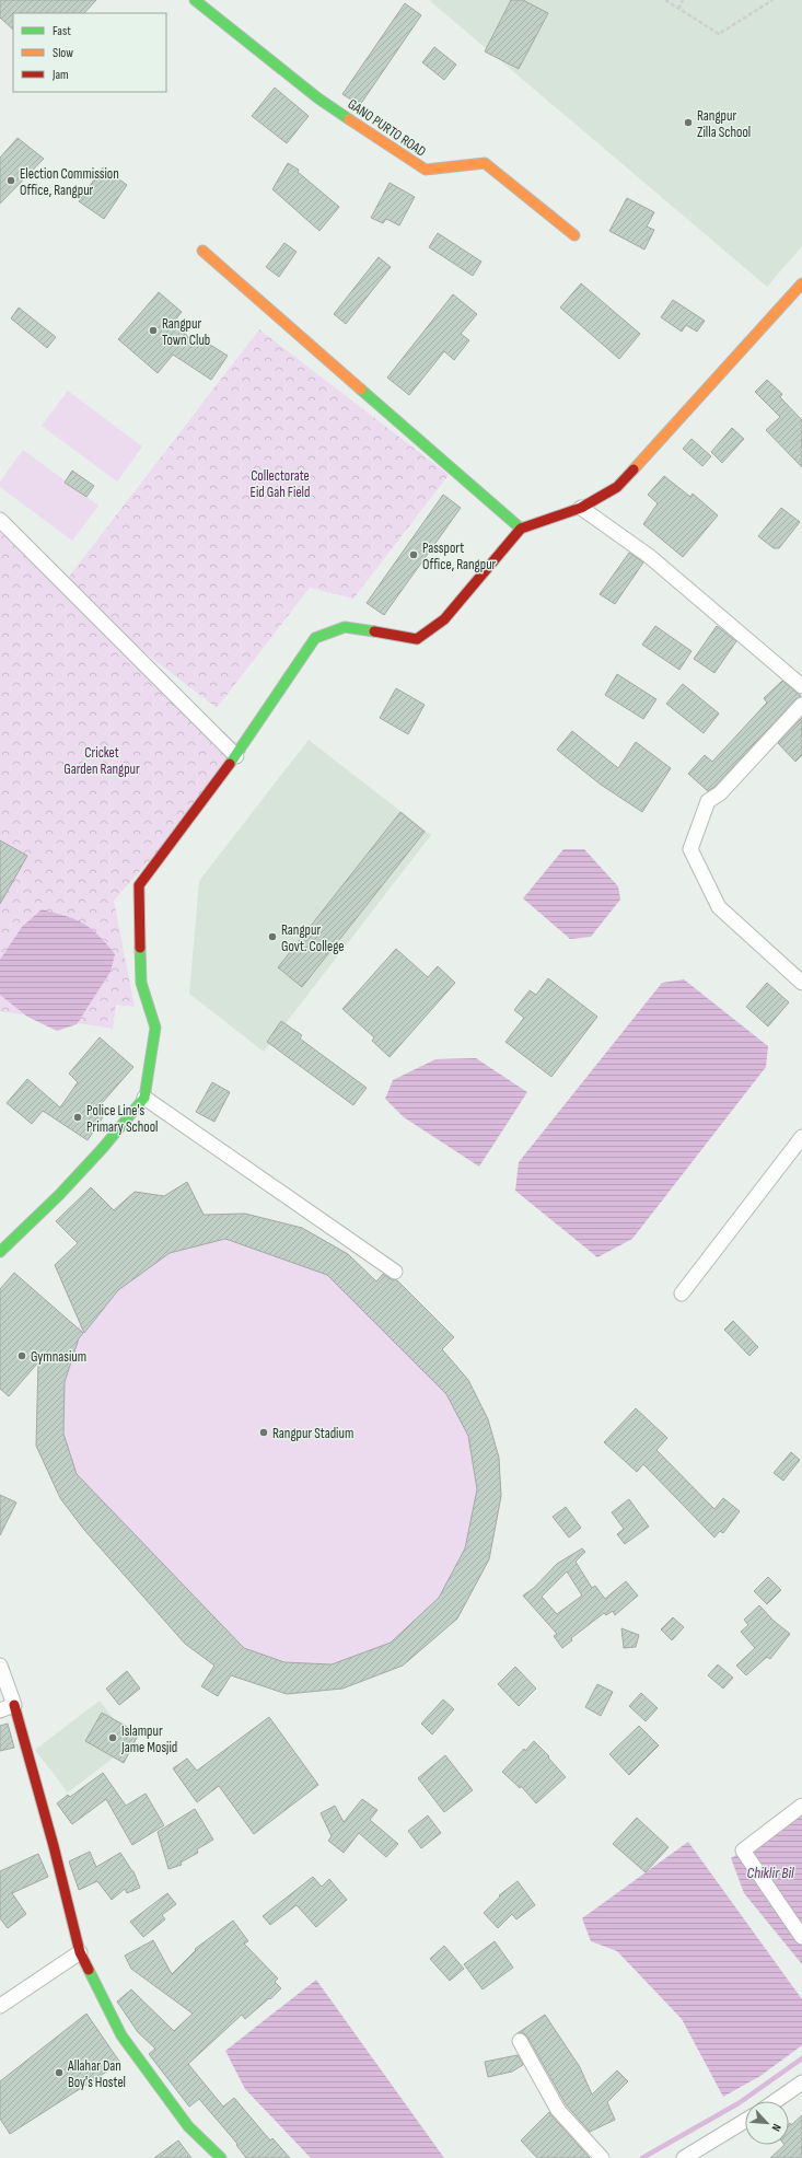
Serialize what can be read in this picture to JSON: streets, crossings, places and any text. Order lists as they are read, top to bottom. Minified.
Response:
{"streets":{"street":["GANO PURTO ROAD"]},"water":["Chiklir Bil"],"parks":["Collectorate Eid Gah Field","Cricket Garden Rangpur"],"places":["Rangpur Zilla School","Election Commission Office, Rangpur","Rangpur Town Club","Passport Office, Rangpur","Rangpur Govt. College","Police Line's Primary School","Gymnasium","Rangpur Stadium","Islampur Jame Mosjid","Allahar Dan Boy's Hostel"],"legend":["Fast","Slow","Jam"],"north":"bottom right"}
